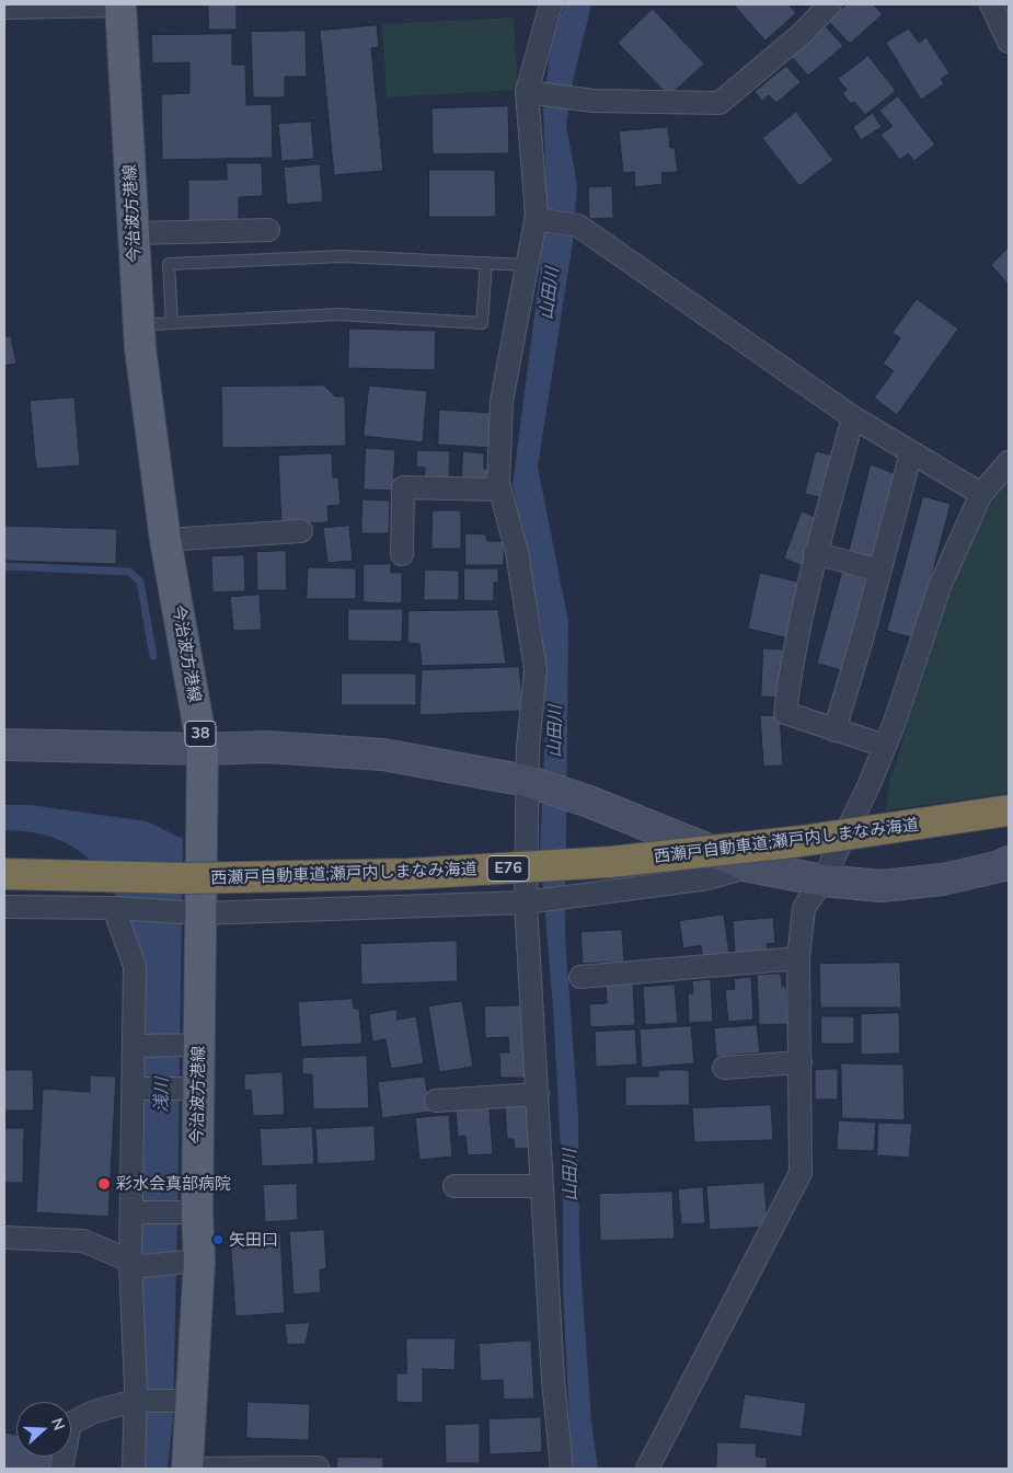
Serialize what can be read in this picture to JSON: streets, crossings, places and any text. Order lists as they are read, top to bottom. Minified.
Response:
{"streets":{"highway":["西瀬戸自動車道;瀬戸内しまなみ海道","E76"],"main road":["今治波方港線","38"]},"water":["山田川","浅川"],"places":["彩水会真部病院","矢田口"],"north":"right"}
